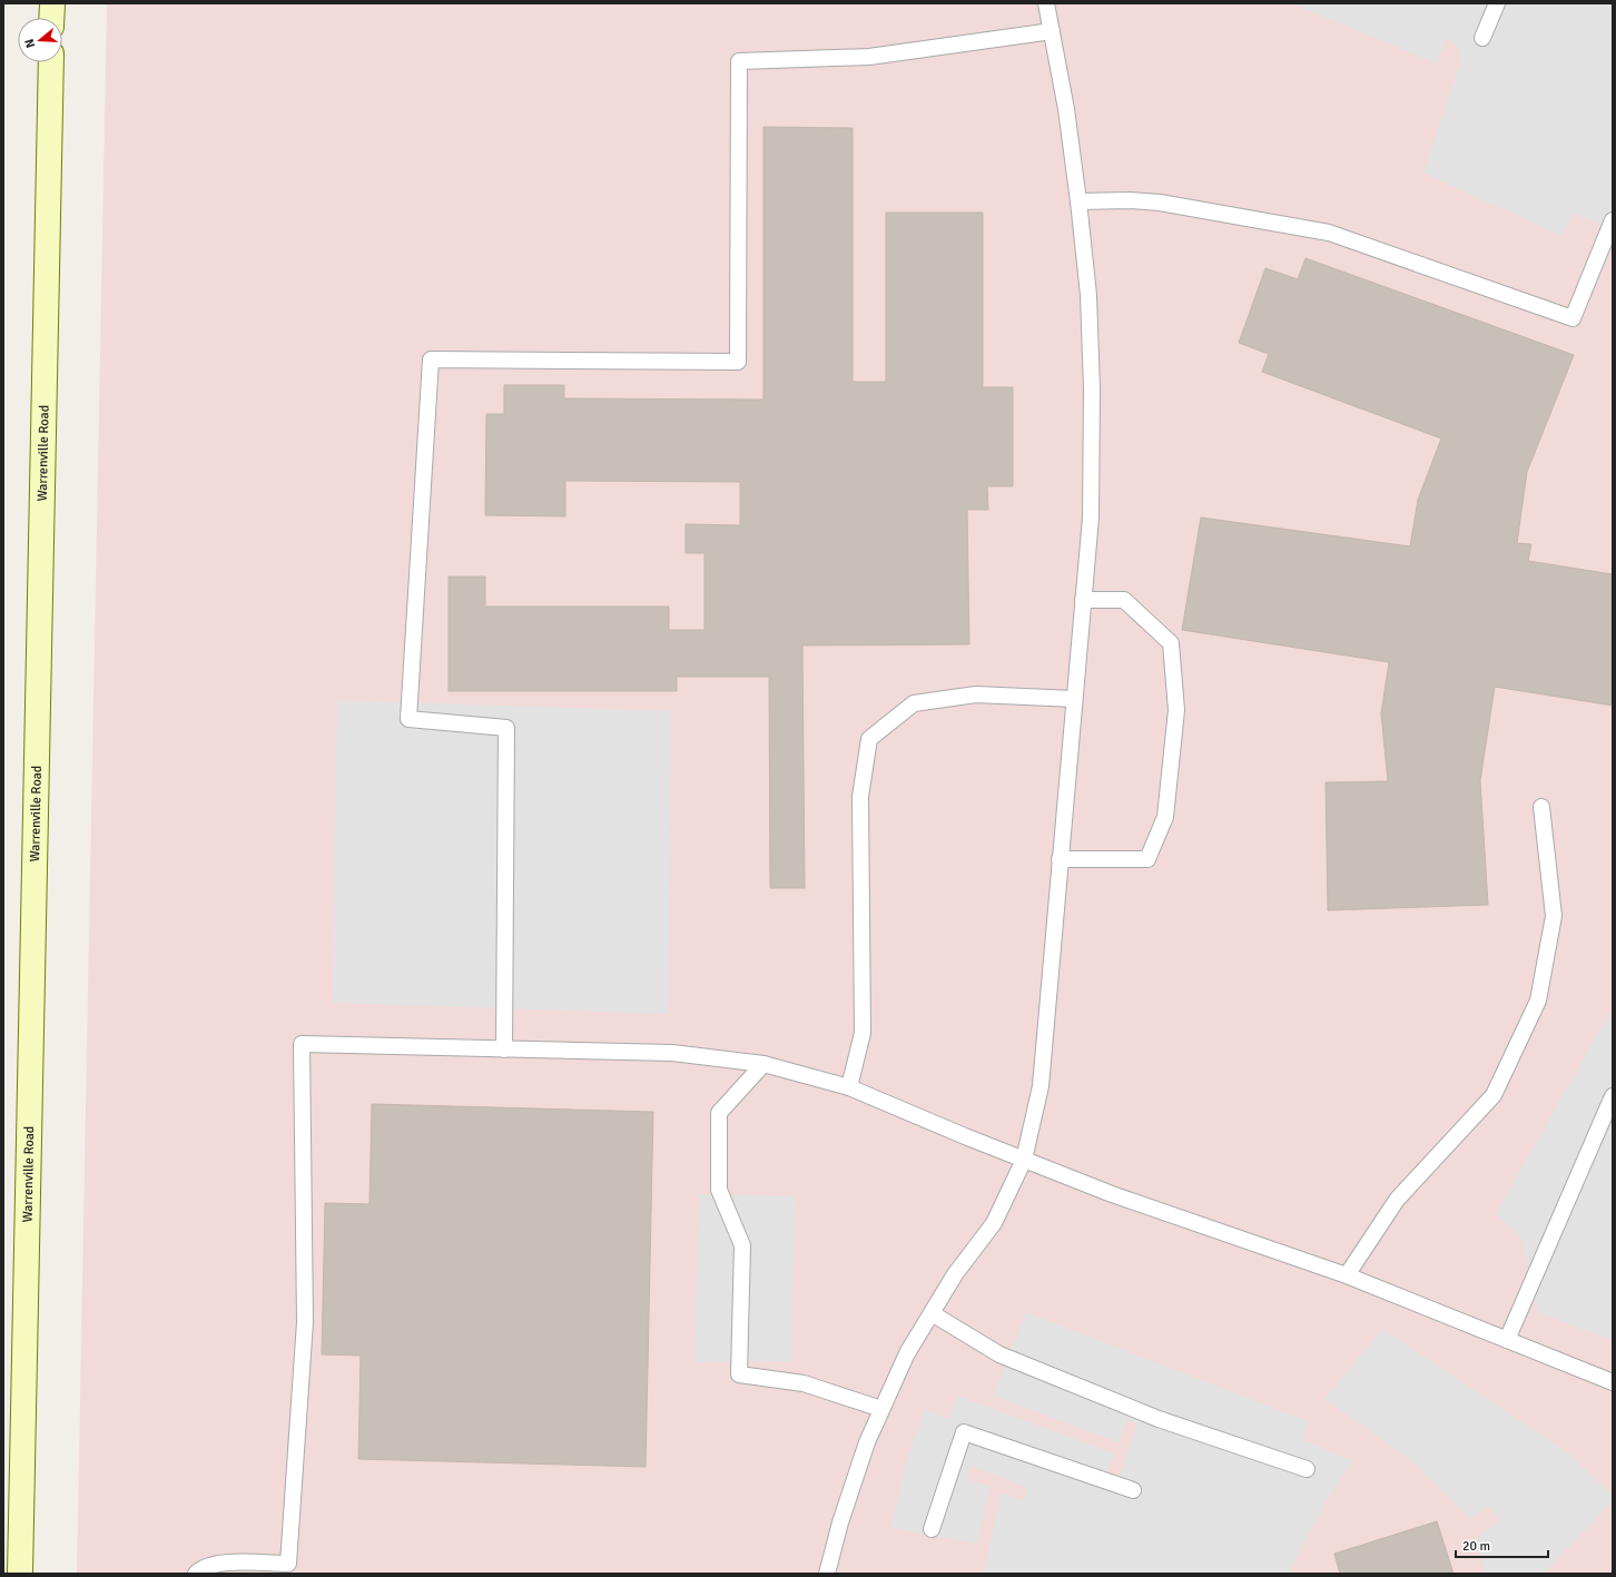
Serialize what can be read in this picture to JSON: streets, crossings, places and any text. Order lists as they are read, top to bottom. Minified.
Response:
{"streets":{"main road":["Warrenville Road"]},"scale_bar":"20 m","north":"left"}
